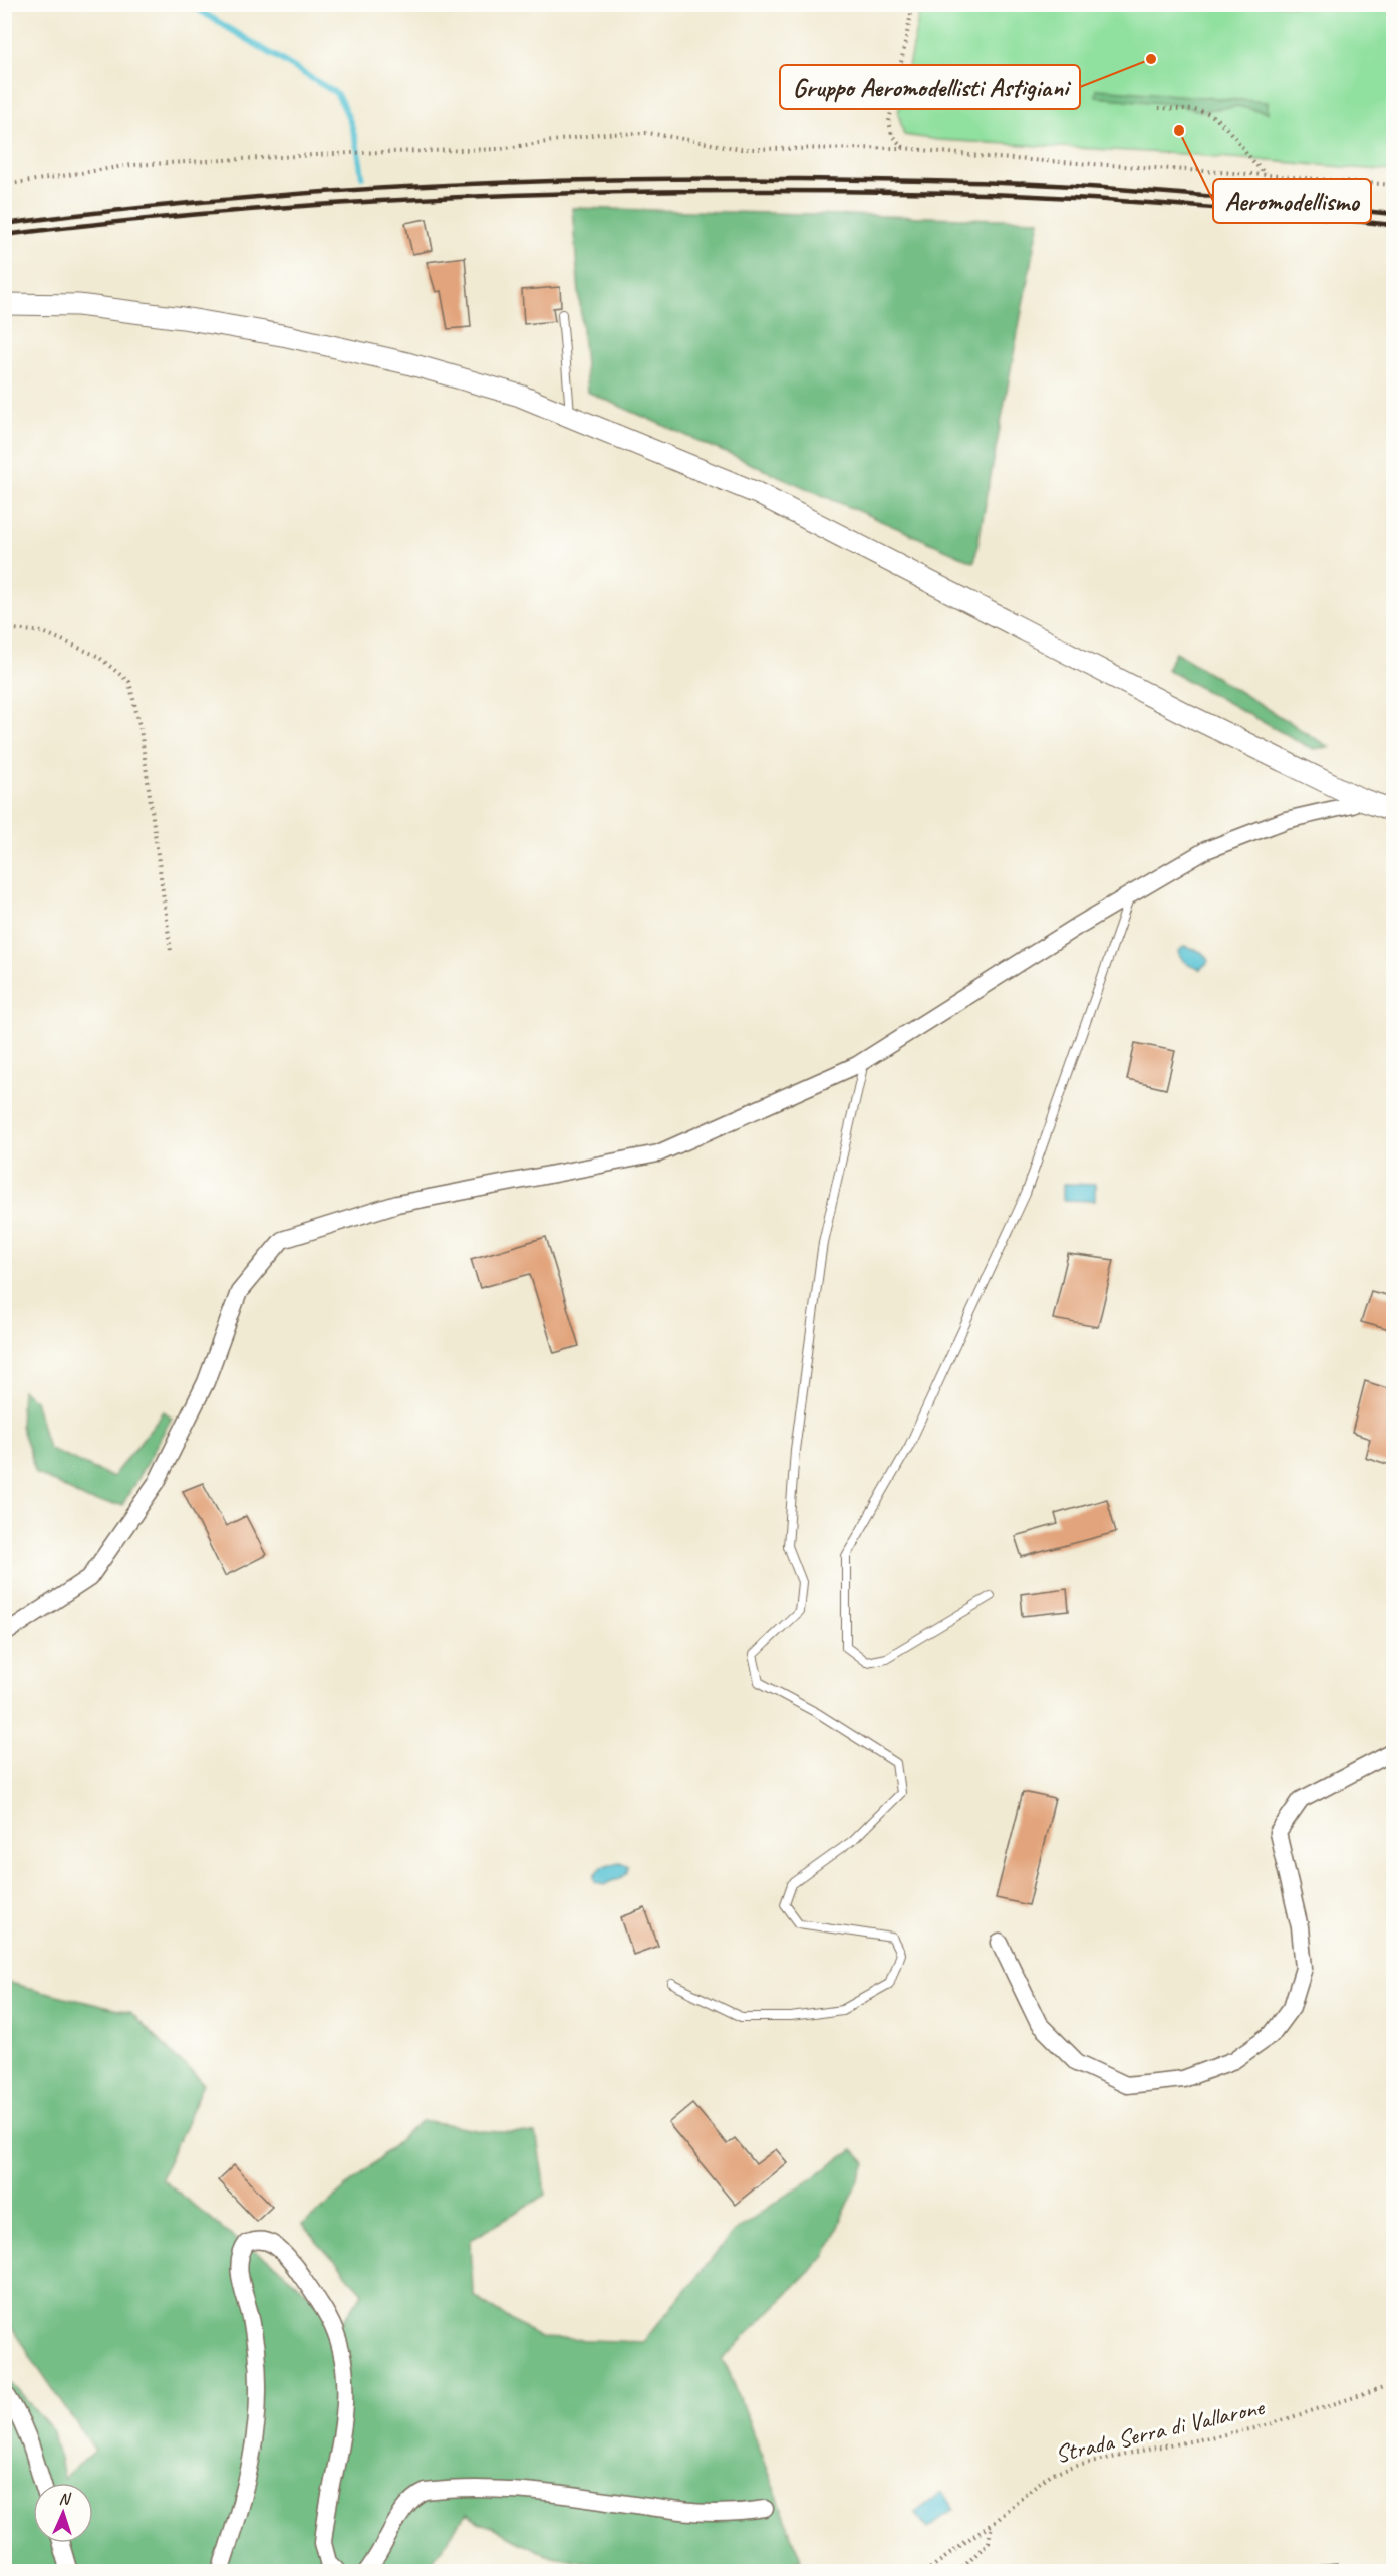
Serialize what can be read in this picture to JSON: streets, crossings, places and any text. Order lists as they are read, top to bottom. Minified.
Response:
{"streets":{"path":["Strada Serra di Vallarone"]},"places":["Gruppo Aeromodellisti Astigiani","Aeromodellismo"],"north":"top"}
